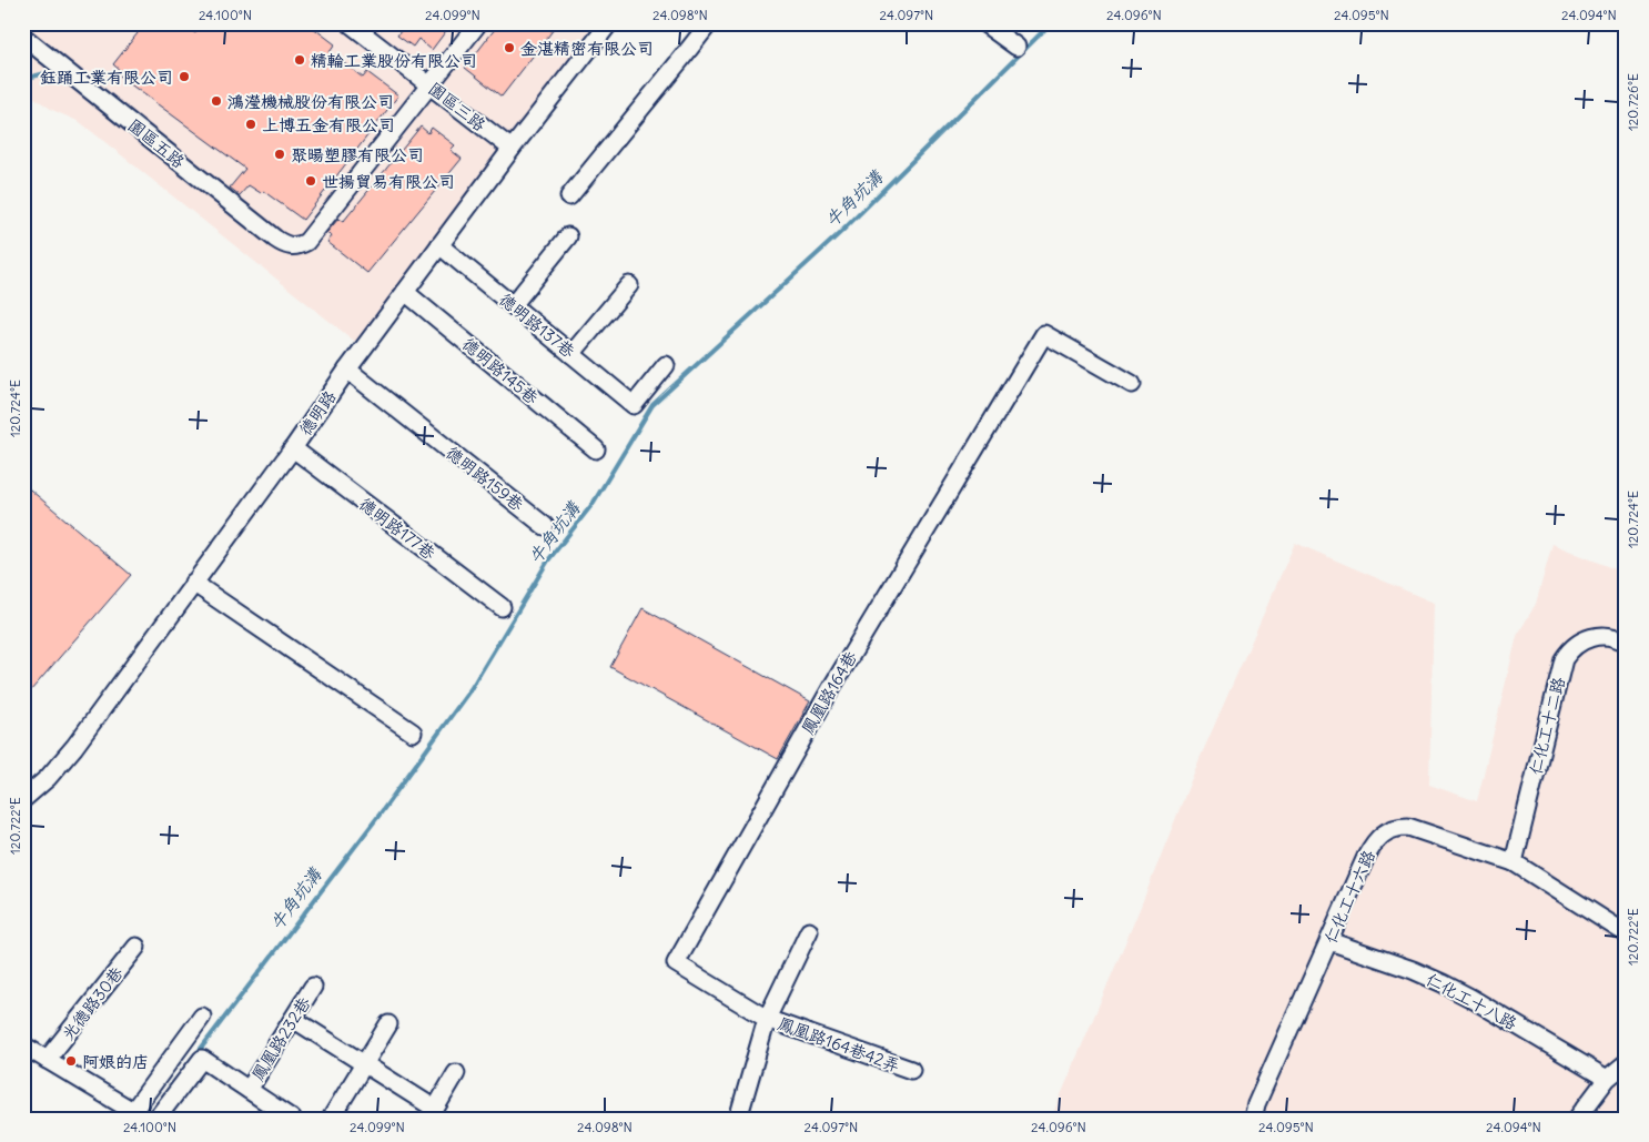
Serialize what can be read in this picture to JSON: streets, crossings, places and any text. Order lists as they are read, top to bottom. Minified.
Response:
{"streets":{"street":["園區三路","園區五路","德明路137巷","德明路145巷","德明路","德明路159巷","德明路177巷","鳳凰路164巷","仁化工十二路","仁化工十六路","仁化工十八路","光德路30巷","鳳凰路232巷","鳳凰路164巷42弄"]},"crossings":[["園區三路","園區五路"],["園區三路","德明路"],["德明路137巷","德明路"],["德明路145巷","德明路"],["德明路","德明路159巷"],["德明路","德明路177巷"],["鳳凰路164巷","鳳凰路164巷42弄"],["仁化工十二路","仁化工十六路"],["仁化工十六路","仁化工十八路"]],"water":["牛角坑溝"],"places":["金湛精密有限公司","精輪工業股份有限公司","鈺踊工業有限公司","鴻瀅機械股份有限公司","上博五金有限公司","聚暘塑膠有限公司","世揚貿易有限公司","阿娘的店"],"coordinates":["24.100°N","24.099°N","24.098°N","24.097°N","24.096°N","24.095°N","24.094°N","120.726°E","120.724°E","120.722°E"]}
